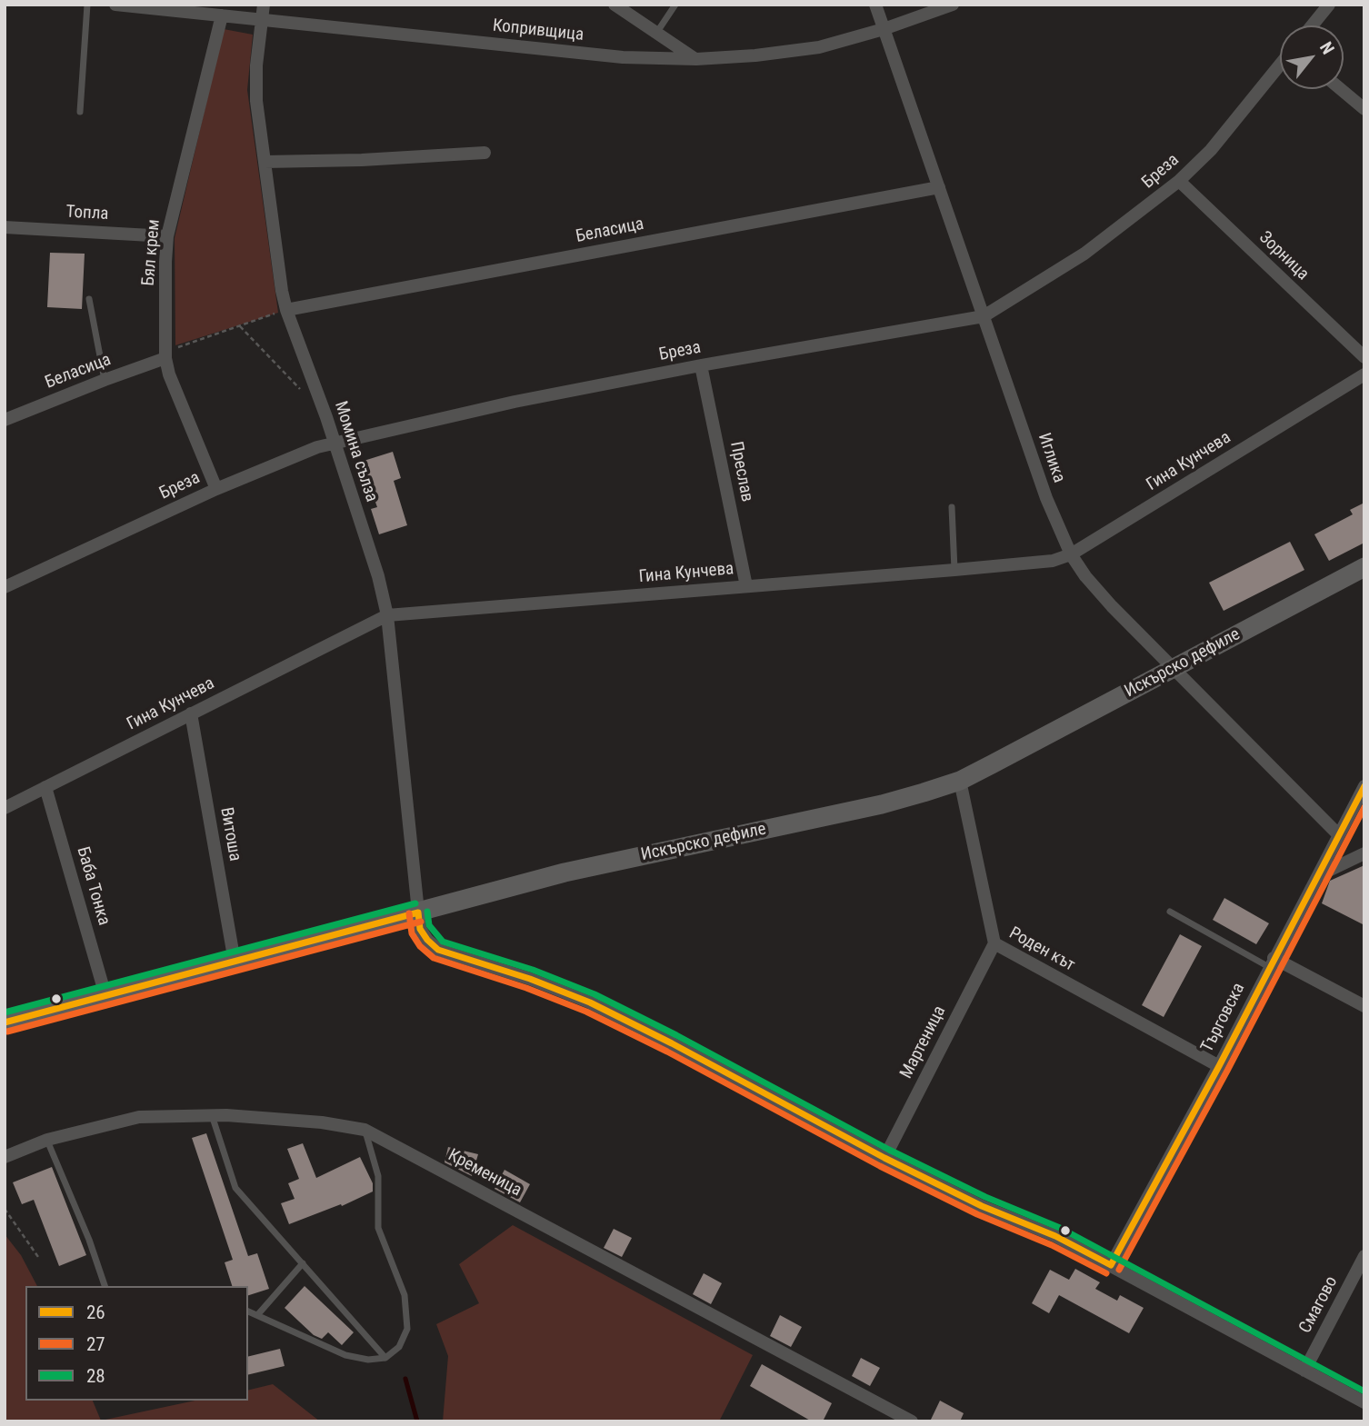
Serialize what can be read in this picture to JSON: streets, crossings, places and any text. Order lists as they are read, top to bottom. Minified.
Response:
{"streets":{"main road":["Искърско дефиле"],"street":["Копривщица","Бреза","Топла","Беласица","Бял крем","Зорница","Момина сълза","Иглика","Гина Кунчева","Преслав","Витоша","Баба Тонка","Роден кът","Търговска","Мартеница","Кременица","Смагово"]},"crossings":[["Копривщица","Бял крем"],["Копривщица","Момина сълза"],["Копривщица","Иглика"],["Бреза","Бял крем"],["Бреза","Зорница"],["Бреза","Момина сълза"],["Бреза","Иглика"],["Бреза","Преслав"],["Топла","Бял крем"],["Беласица","Бял крем"],["Беласица","Момина сълза"],["Беласица","Иглика"],["Момина сълза","Гина Кунчева"],["Момина сълза","Искърско дефиле"],["Момина сълза","Търговска"],["Момина сълза","Мартеница"],["Момина сълза","Смагово"],["Иглика","Гина Кунчева"],["Иглика","Искърско дефиле"],["Иглика","Търговска"],["Гина Кунчева","Преслав"],["Гина Кунчева","Витоша"],["Гина Кунчева","Баба Тонка"],["Искърско дефиле","Витоша"],["Искърско дефиле","Баба Тонка"],["Искърско дефиле","Роден кът"],["Роден кът","Търговска"],["Роден кът","Мартеница"]],"lines":["transit line 26","transit line 27","transit line 28"],"legend":["26","27","28"],"north":"top right"}
